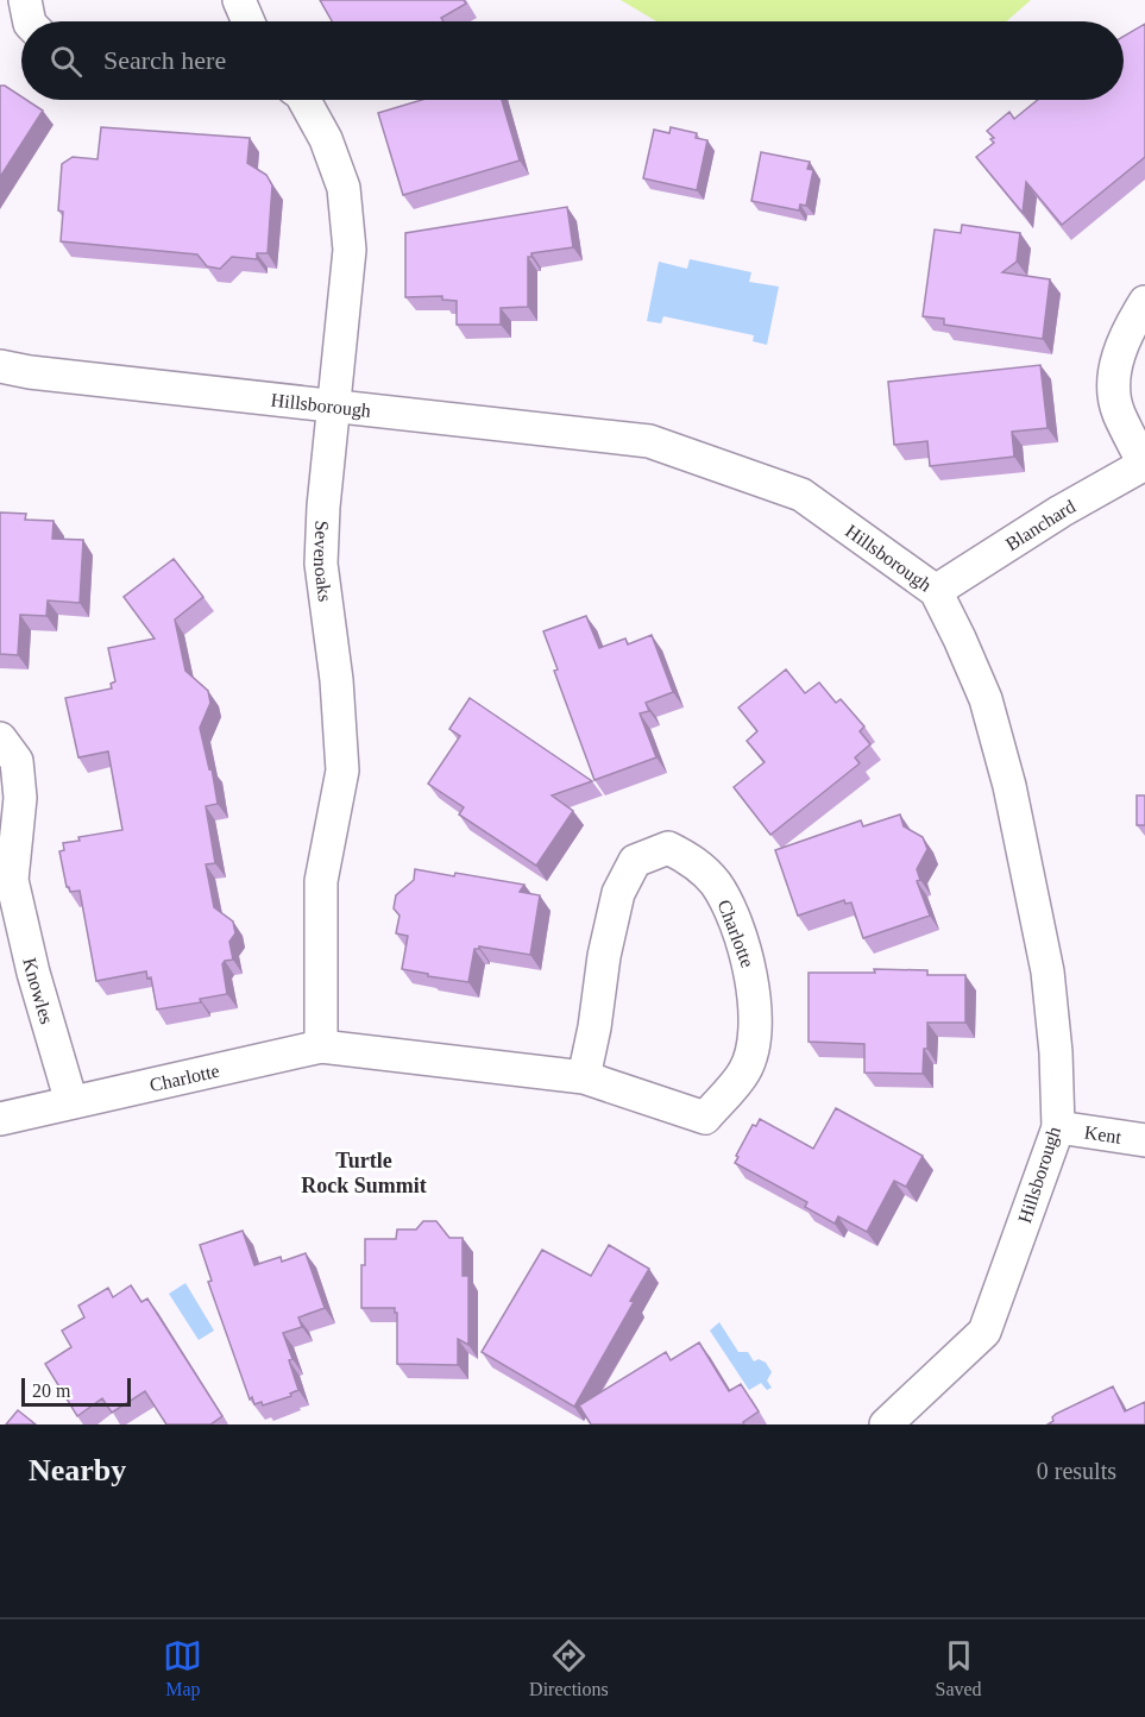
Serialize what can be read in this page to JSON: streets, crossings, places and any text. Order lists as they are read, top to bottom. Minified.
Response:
{"streets":{"street":["Hillsborough","Blanchard","Sevenoaks","Charlotte","Knowles","Kent"]},"crossings":[["Hillsborough","Blanchard"],["Hillsborough","Sevenoaks"],["Hillsborough","Kent"],["Sevenoaks","Charlotte"],["Charlotte","Knowles"]],"districts":["Turtle Rock Summit"],"scale_bar":"20 m","page":{"search":"Search here","scale":"20 m","heading":["Nearby","0 results"],"nav":["Map","Directions","Saved"]}}
